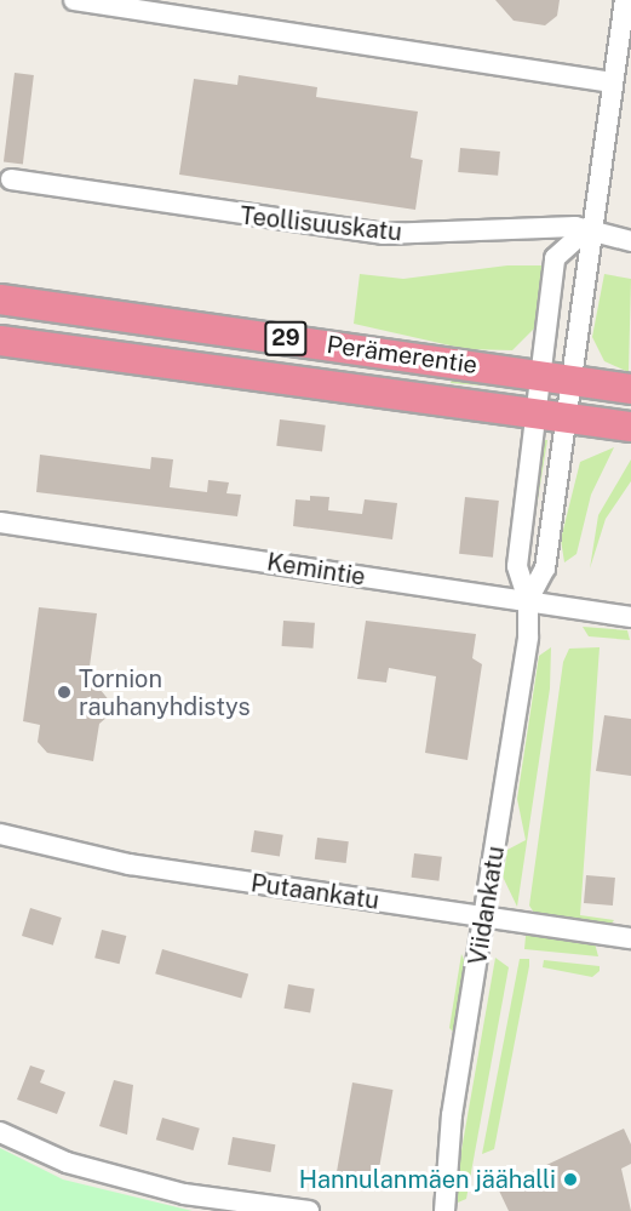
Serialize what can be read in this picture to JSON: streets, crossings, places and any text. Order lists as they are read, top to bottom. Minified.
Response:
{"streets":{"highway":["29","Perämerentie"],"street":["Teollisuuskatu","Kemintie","Putaankatu","Viidankatu"]},"crossings":[["Teollisuuskatu","Viidankatu"],["Perämerentie","Viidankatu"],["Kemintie","Viidankatu"],["Putaankatu","Viidankatu"]],"places":["Tornion rauhanyhdistys","Hannulanmäen jäähalli"]}
